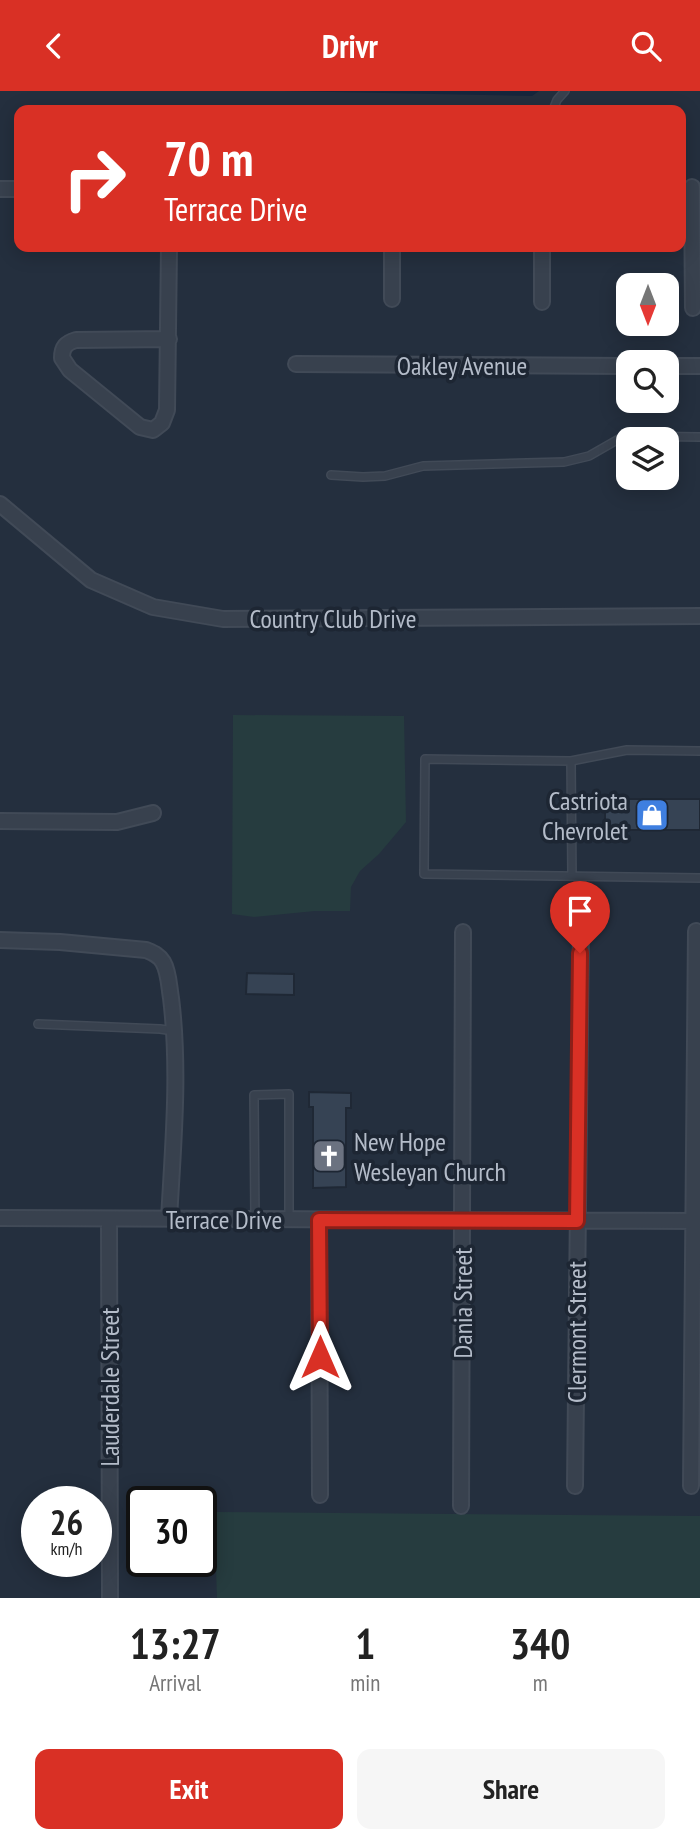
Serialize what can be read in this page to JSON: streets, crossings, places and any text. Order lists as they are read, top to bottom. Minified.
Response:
{"streets":{"street":["Oakley Avenue","Country Club Drive","Terrace Drive","Dania Street","Clermont Street","Lauderdale Street"]},"crossings":[["Terrace Drive","Dania Street"],["Terrace Drive","Clermont Street"],["Terrace Drive","Lauderdale Street"]],"places":{"shop":["Castriota Chevrolet"],"church":["New Hope Wesleyan Church"]},"north":"bottom","page":{"header":"Drivr","turn":["70 m","Terrace Drive"],"speed":"26 km/h","limit":"30","eta":["13:27","Arrival","1","min","340","m"],"buttons":["Exit","Share"]}}
